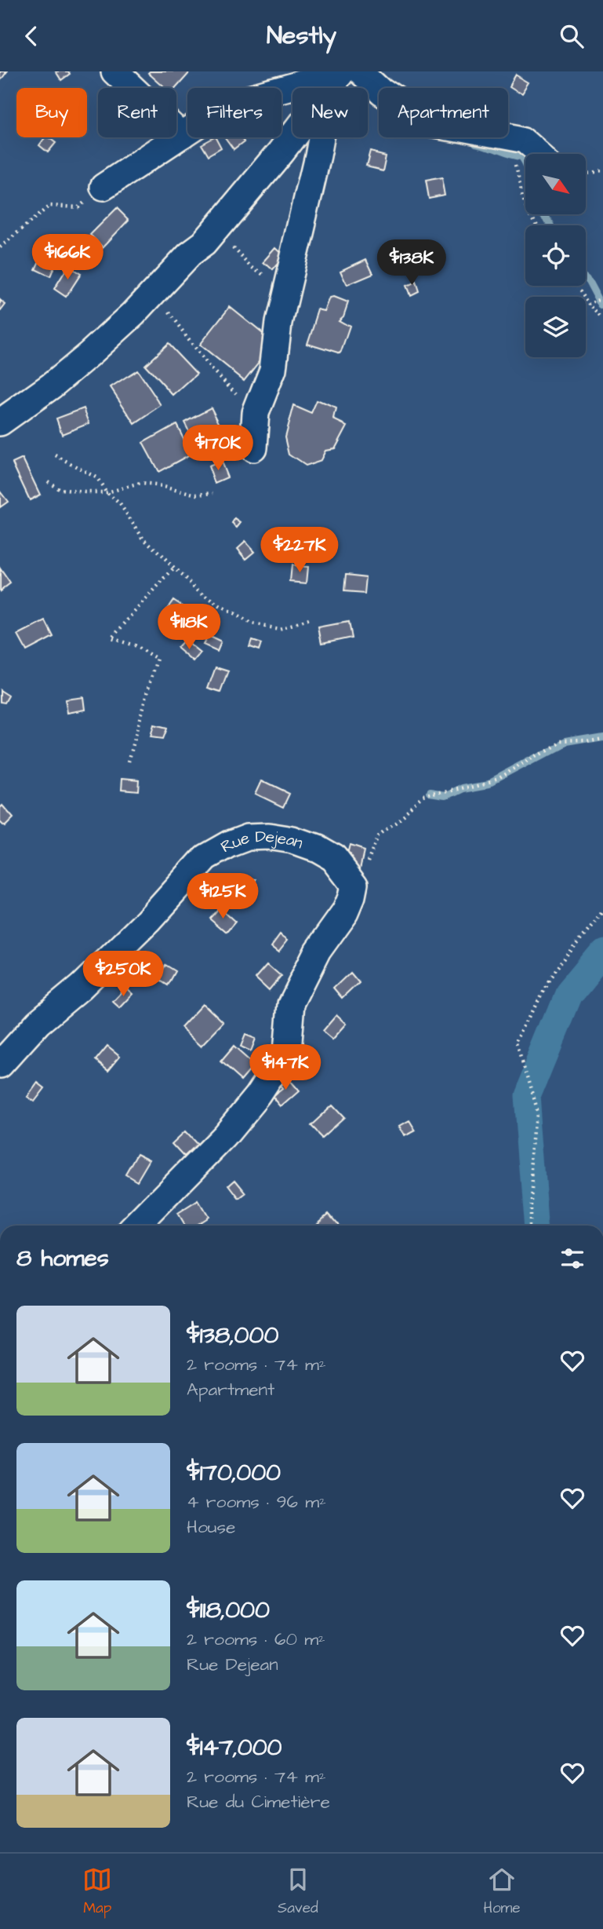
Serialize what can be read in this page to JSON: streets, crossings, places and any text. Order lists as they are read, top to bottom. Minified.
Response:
{"streets":{"street":["Rue Dejean"]},"north":"bottom right","page":{"header":"Nestly","chip":["Buy","Rent","Filters","New","Apartment"],"price":["$166K","$138K","$170K","$227K","$118K","$125K","$250K","$147K"],"heading":"8 homes","list":[{"name":"$138,000","note":"2 rooms · 74 m² · Apartment"},{"name":"$170,000","note":"4 rooms · 96 m² · House"},{"name":"$118,000","note":"2 rooms · 60 m² · Rue Dejean"},{"name":"$147,000","note":"2 rooms · 74 m² · Rue du Cimetière"}],"tabs":["Map","Saved","Home"]}}
